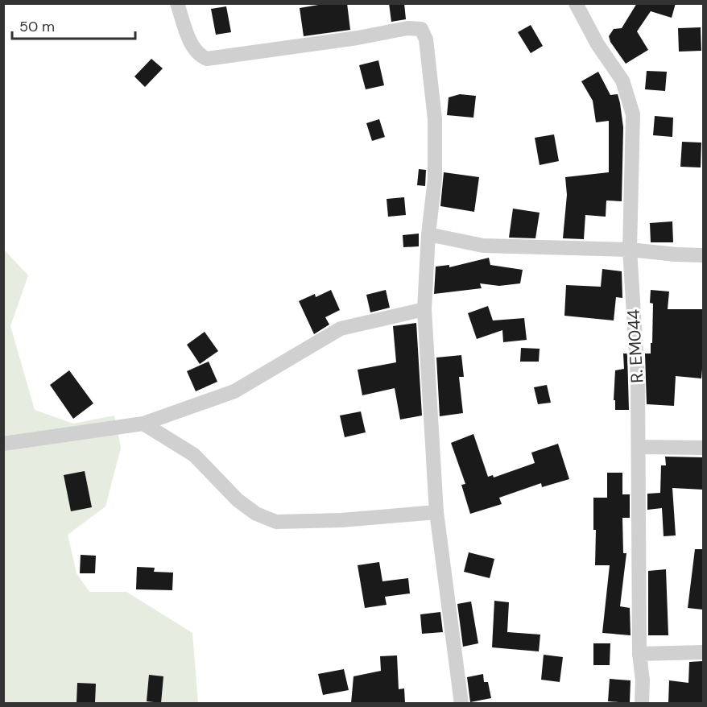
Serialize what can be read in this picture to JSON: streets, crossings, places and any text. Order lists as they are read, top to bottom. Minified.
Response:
{"streets":{"street":["R. EM044"]},"scale_bar":"50 m"}
